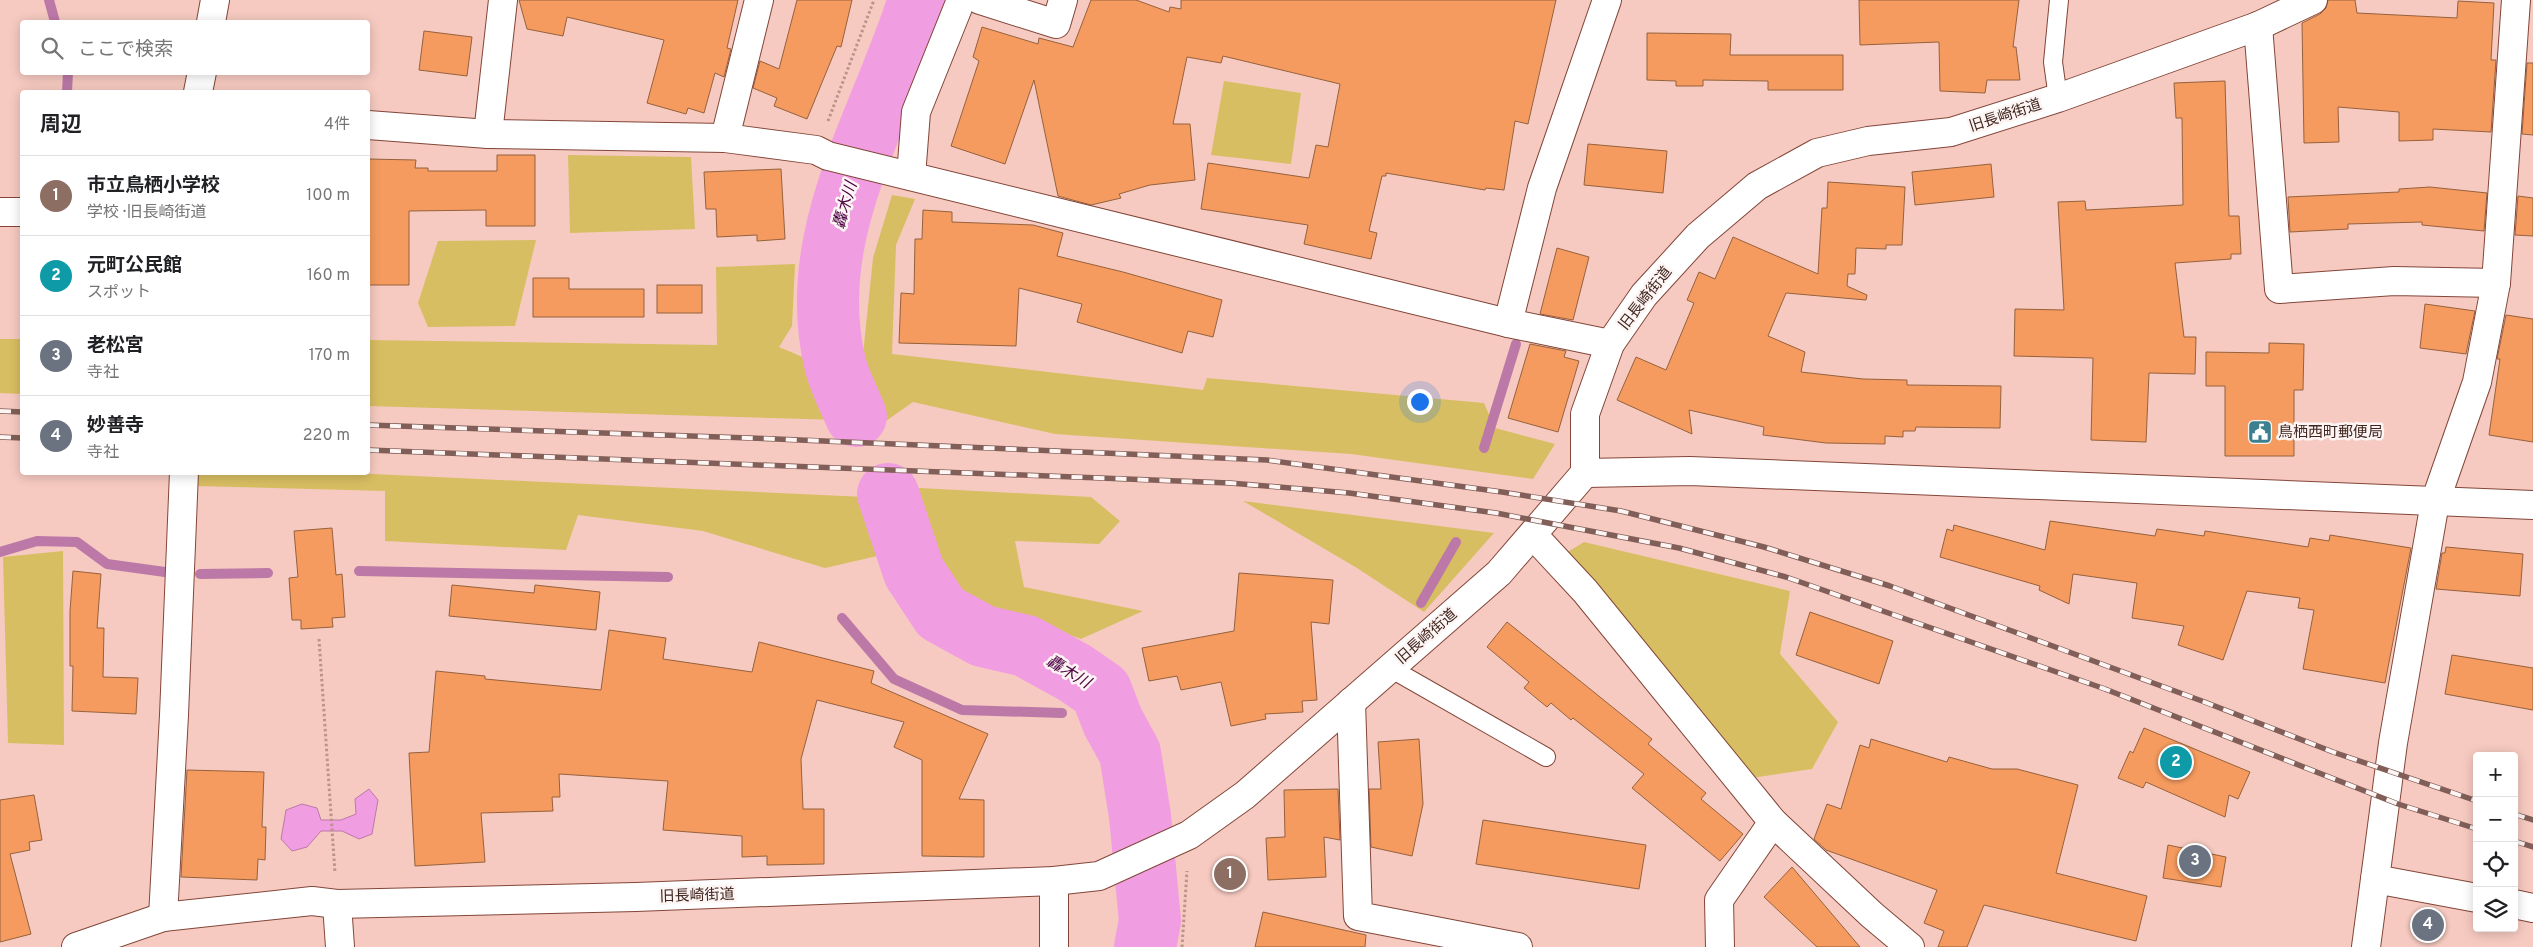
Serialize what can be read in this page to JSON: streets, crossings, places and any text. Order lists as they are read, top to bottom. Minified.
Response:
{"streets":{"street":["旧長崎街道"]},"water":["轟木川"],"places":{"public building":["鳥栖西町郵便局"]},"page":{"search":"ここで検索","heading":["周辺","4件"],"list":[{"mark":"1","name":"市立鳥栖小学校","note":"学校 · 旧長崎街道","value":"100 m"},{"mark":"2","name":"元町公民館","note":"スポット","value":"160 m"},{"mark":"3","name":"老松宮","note":"寺社","value":"170 m"},{"mark":"4","name":"妙善寺","note":"寺社","value":"220 m"}],"pins":["2","3","1","4"],"map_buttons":["+","−"]}}
